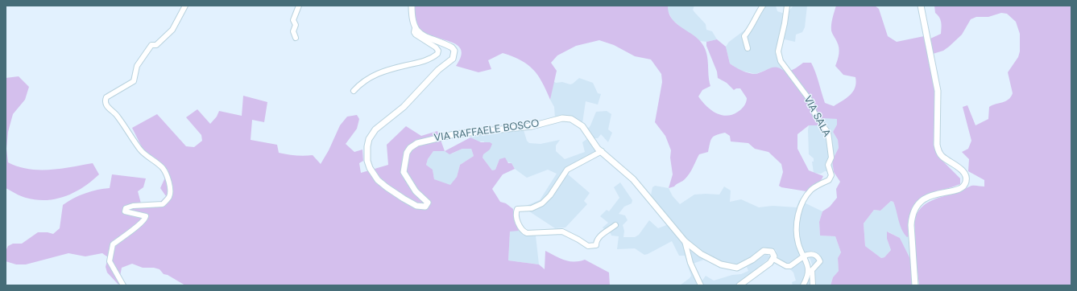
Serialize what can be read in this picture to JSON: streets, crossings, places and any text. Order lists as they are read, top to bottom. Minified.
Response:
{"streets":{"street":["VIA SALA","VIA RAFFAELE BOSCO"]}}
